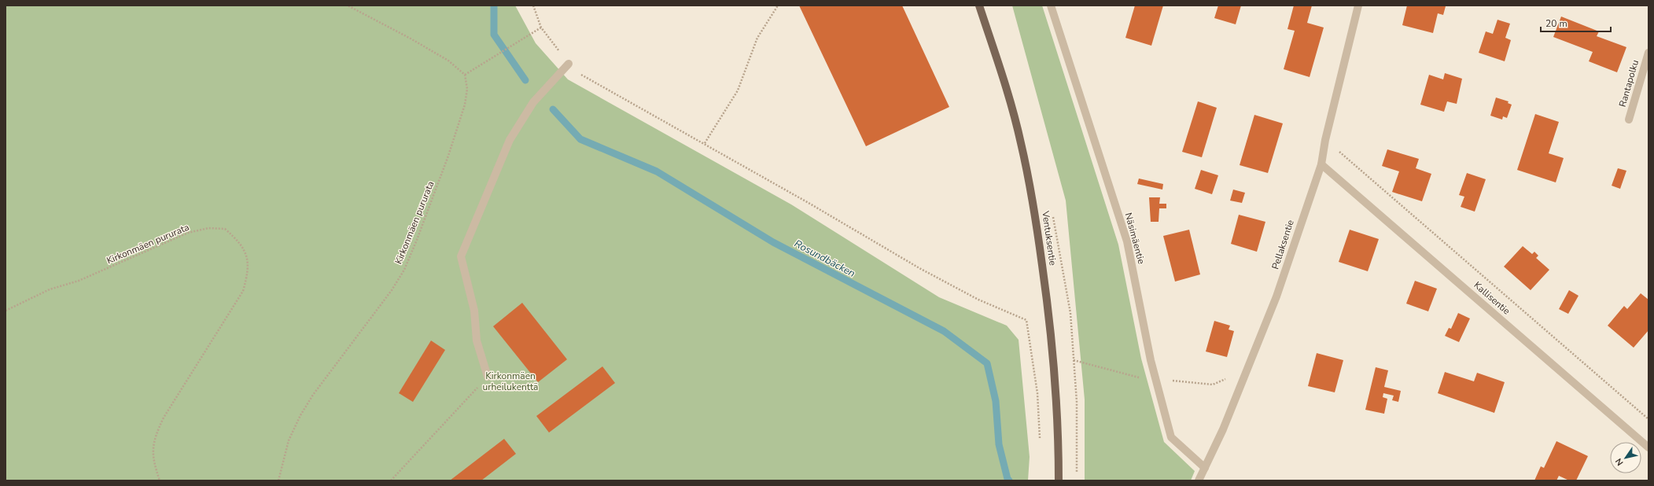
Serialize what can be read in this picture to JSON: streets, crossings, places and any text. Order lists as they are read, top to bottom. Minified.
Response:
{"streets":{"main road":["Ventuksentie"],"street":["Rantapolku","Näsimäentie","Pellaksentie","Kallisentie"],"path":["Kirkonmäen pururata"]},"crossings":[["Näsimäentie","Pellaksentie"],["Pellaksentie","Kallisentie"]],"water":["Rosundbäcken"],"parks":["Kirkonmäen urheilukenttä"],"scale_bar":"20 m","north":"bottom left"}
